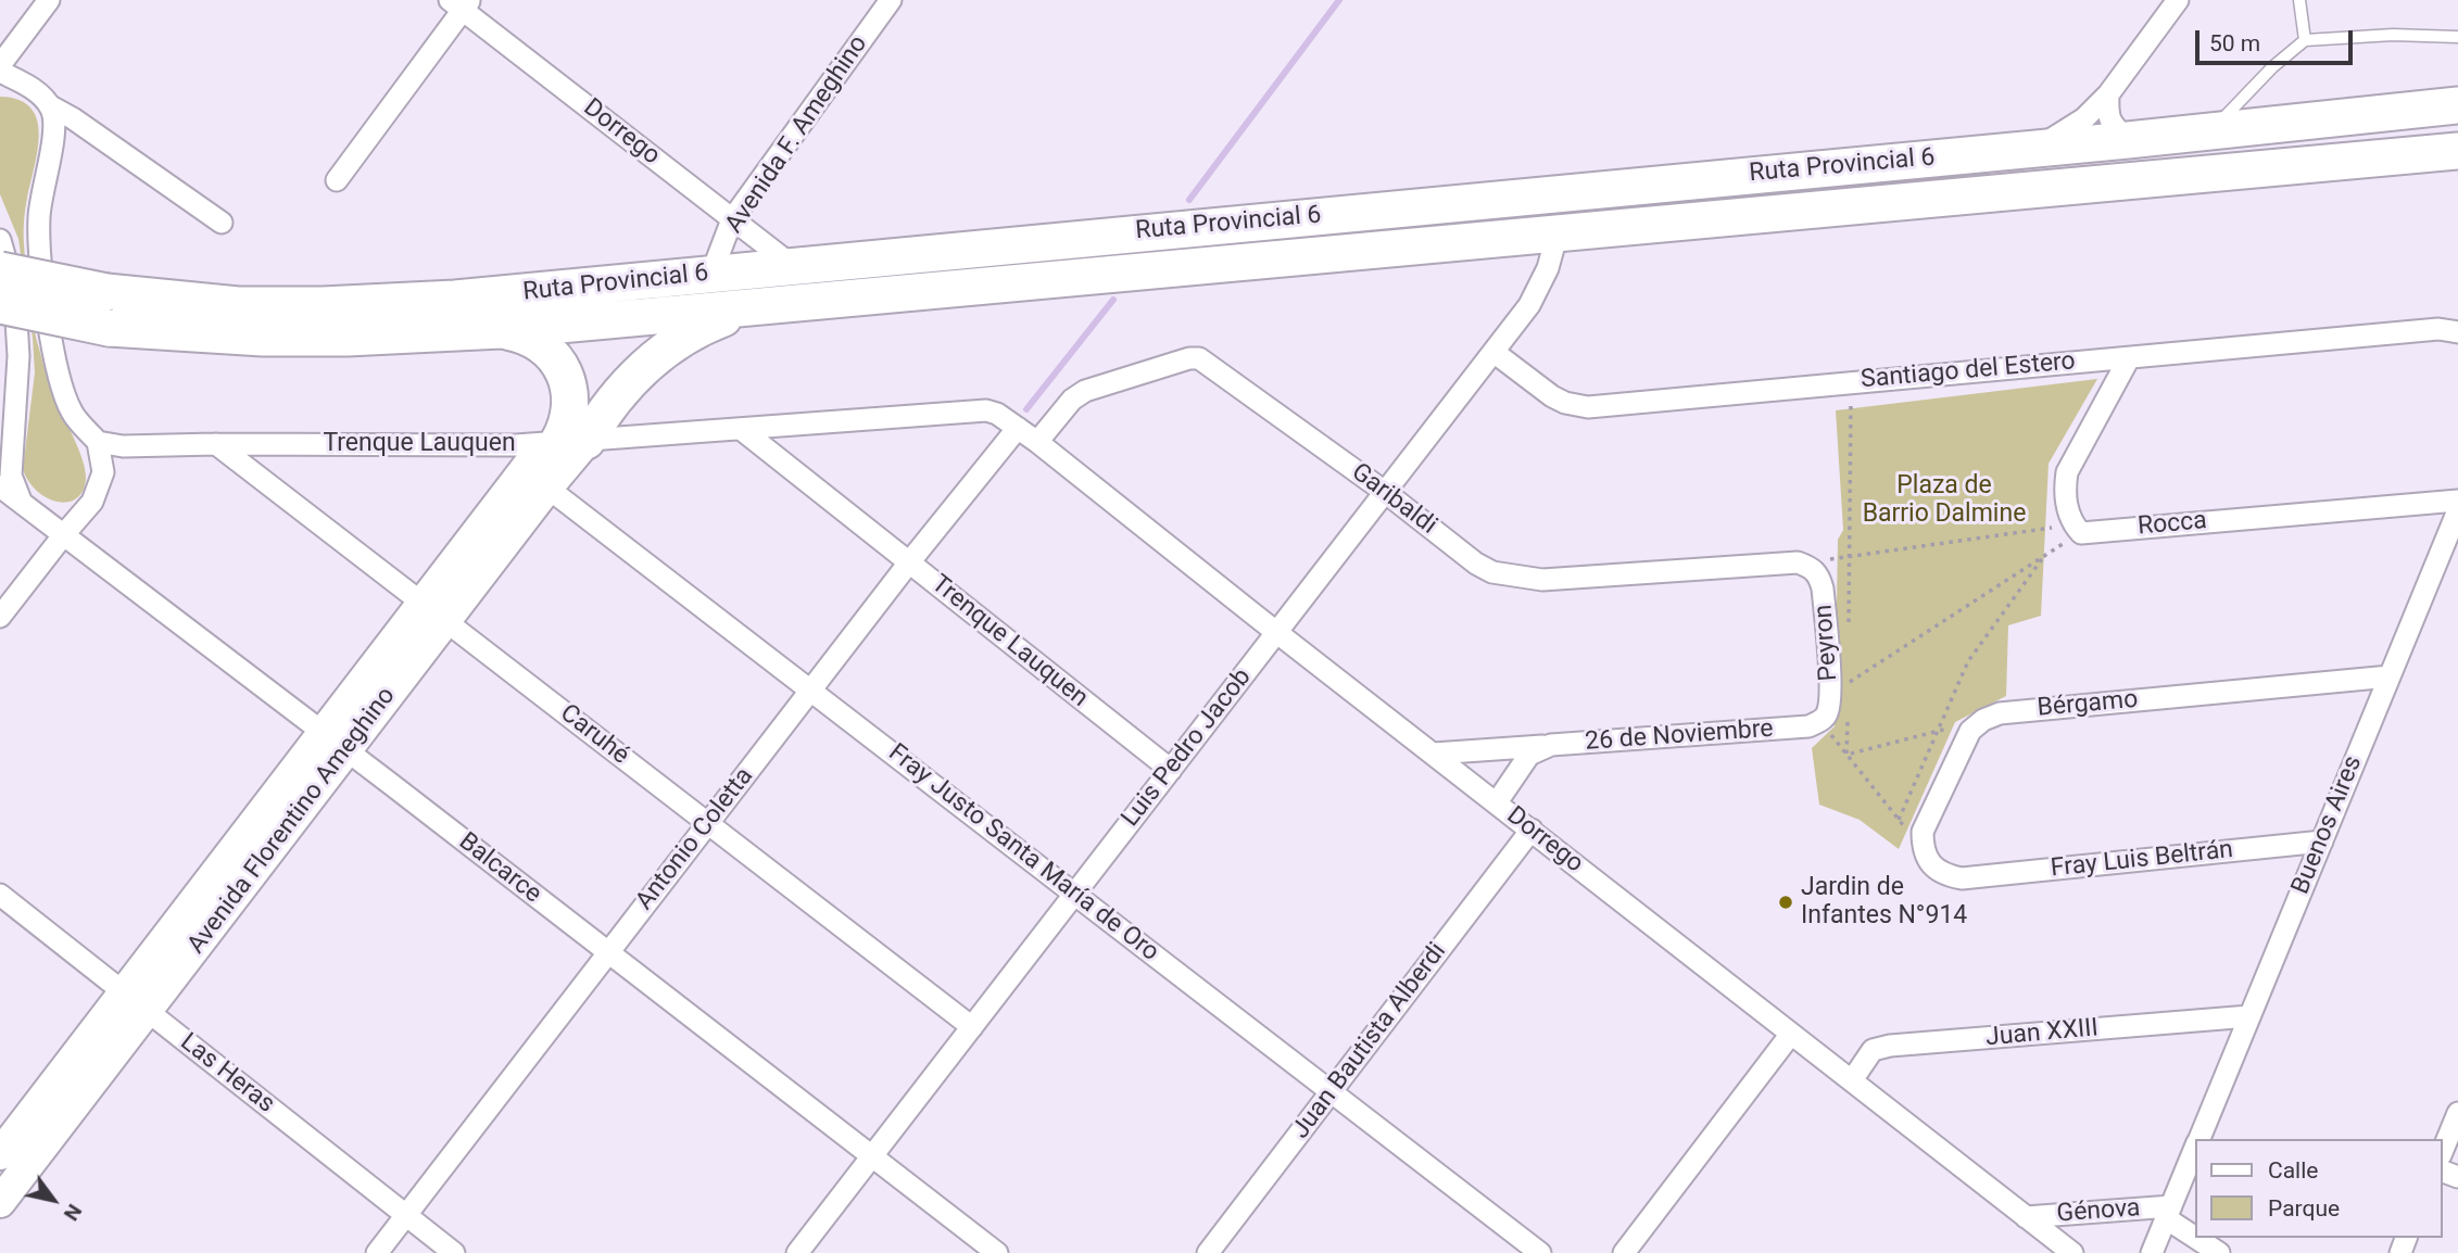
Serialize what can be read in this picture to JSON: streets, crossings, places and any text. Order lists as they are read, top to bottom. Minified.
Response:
{"streets":{"highway":["Ruta Provincial 6"],"main road":["Avenida Florentino Ameghino"],"street":["Dorrego","Avenida F. Ameghino","Santiago del Estero","Trenque Lauquen","Garibaldi","Rocca","Peyron","Bérgamo","Caruhé","26 de Noviembre","Luis Pedro Jacob","Buenos Aires","Antonio Coletta","Fray Justo Santa María de Oro","Fray Luis Beltrán","Balcarce","Juan XXIII","Juan Bautista Alberdi","Las Heras","Génova"]},"crossings":[["Dorrego","Avenida F. Ameghino"],["Dorrego","Ruta Provincial 6"],["Dorrego","Trenque Lauquen"],["Dorrego","Garibaldi"],["Dorrego","26 de Noviembre"],["Dorrego","Luis Pedro Jacob"],["Dorrego","Antonio Coletta"],["Dorrego","Juan XXIII"],["Dorrego","Juan Bautista Alberdi"],["Dorrego","Génova"],["Avenida F. Ameghino","Ruta Provincial 6"],["Ruta Provincial 6","Luis Pedro Jacob"],["Santiago del Estero","Luis Pedro Jacob"],["Trenque Lauquen","Caruhé"],["Trenque Lauquen","Luis Pedro Jacob"],["Trenque Lauquen","Avenida Florentino Ameghino"],["Trenque Lauquen","Antonio Coletta"],["Trenque Lauquen","Fray Justo Santa María de Oro"],["Garibaldi","Peyron"],["Garibaldi","Luis Pedro Jacob"],["Peyron","26 de Noviembre"],["Bérgamo","Buenos Aires"],["Caruhé","Luis Pedro Jacob"],["Caruhé","Avenida Florentino Ameghino"],["Caruhé","Antonio Coletta"],["Luis Pedro Jacob","Fray Justo Santa María de Oro"],["Luis Pedro Jacob","Balcarce"],["Avenida Florentino Ameghino","Fray Justo Santa María de Oro"],["Avenida Florentino Ameghino","Balcarce"],["Avenida Florentino Ameghino","Las Heras"],["Buenos Aires","Fray Luis Beltrán"],["Buenos Aires","Juan XXIII"],["Buenos Aires","Génova"],["Antonio Coletta","Fray Justo Santa María de Oro"],["Antonio Coletta","Balcarce"],["Antonio Coletta","Las Heras"],["Fray Justo Santa María de Oro","Juan Bautista Alberdi"]],"parks":["Plaza de Barrio Dalmine"],"places":["Jardin de Infantes N°914"],"legend":["Calle","Parque"],"scale_bar":"50 m","north":"bottom right"}
